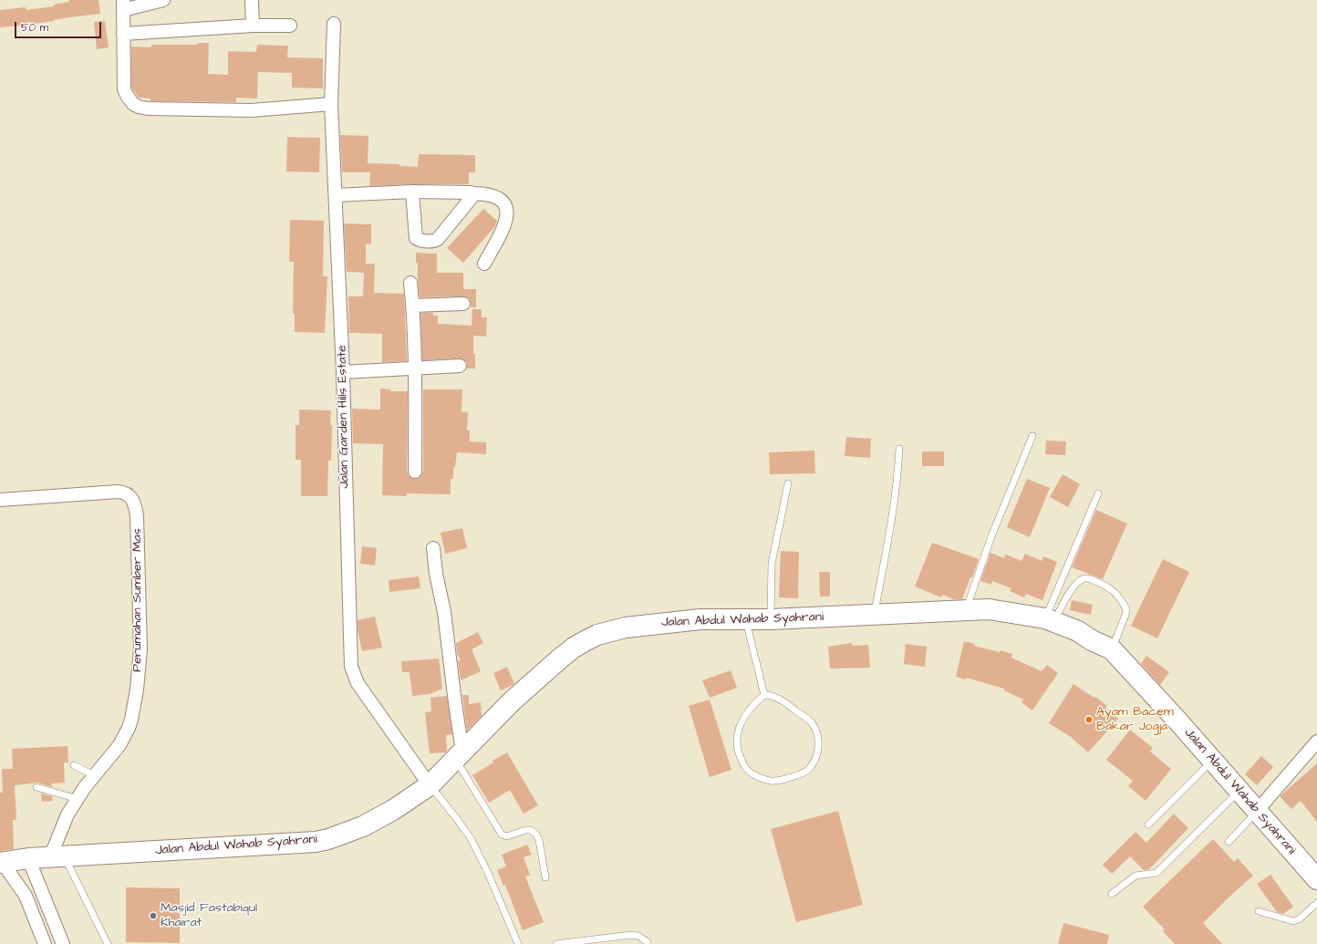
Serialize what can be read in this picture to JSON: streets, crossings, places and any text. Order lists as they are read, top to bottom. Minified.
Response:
{"streets":{"highway":["Jalan Abdul Wahab Syahrani"],"street":["Jalan Garden Hills Estate","Perumahan Sumber Mas"]},"crossings":[["Jalan Garden Hills Estate","Jalan Abdul Wahab Syahrani"],["Perumahan Sumber Mas","Jalan Abdul Wahab Syahrani"]],"places":["Ayam Bacem Bakar Jogja","Masjid Fastabiqul Khairat"],"scale_bar":"50 m"}
